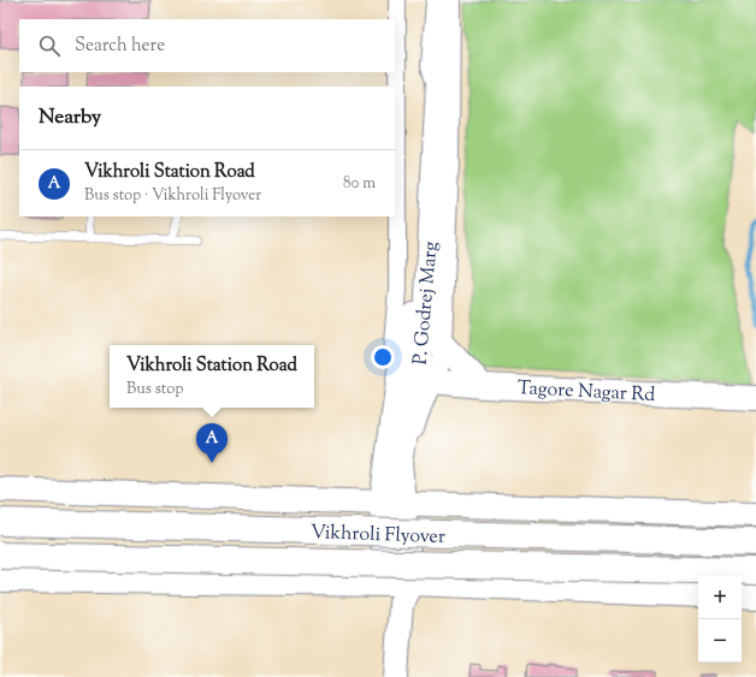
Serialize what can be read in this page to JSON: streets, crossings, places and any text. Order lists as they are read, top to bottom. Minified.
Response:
{"streets":{"highway":["Vikhroli Flyover"],"street":["P. Godrej Marg","Tagore Nagar Rd"]},"crossings":[["P. Godrej Marg","Tagore Nagar Rd"]],"page":{"search":"Search here","heading":"Nearby","list":[{"mark":"A","name":"Vikhroli Station Road","note":"Bus stop · Vikhroli Flyover","value":"80 m"}],"popup":["Vikhroli Station Road","Bus stop"],"pins":"A","map_buttons":["+","−"]}}
